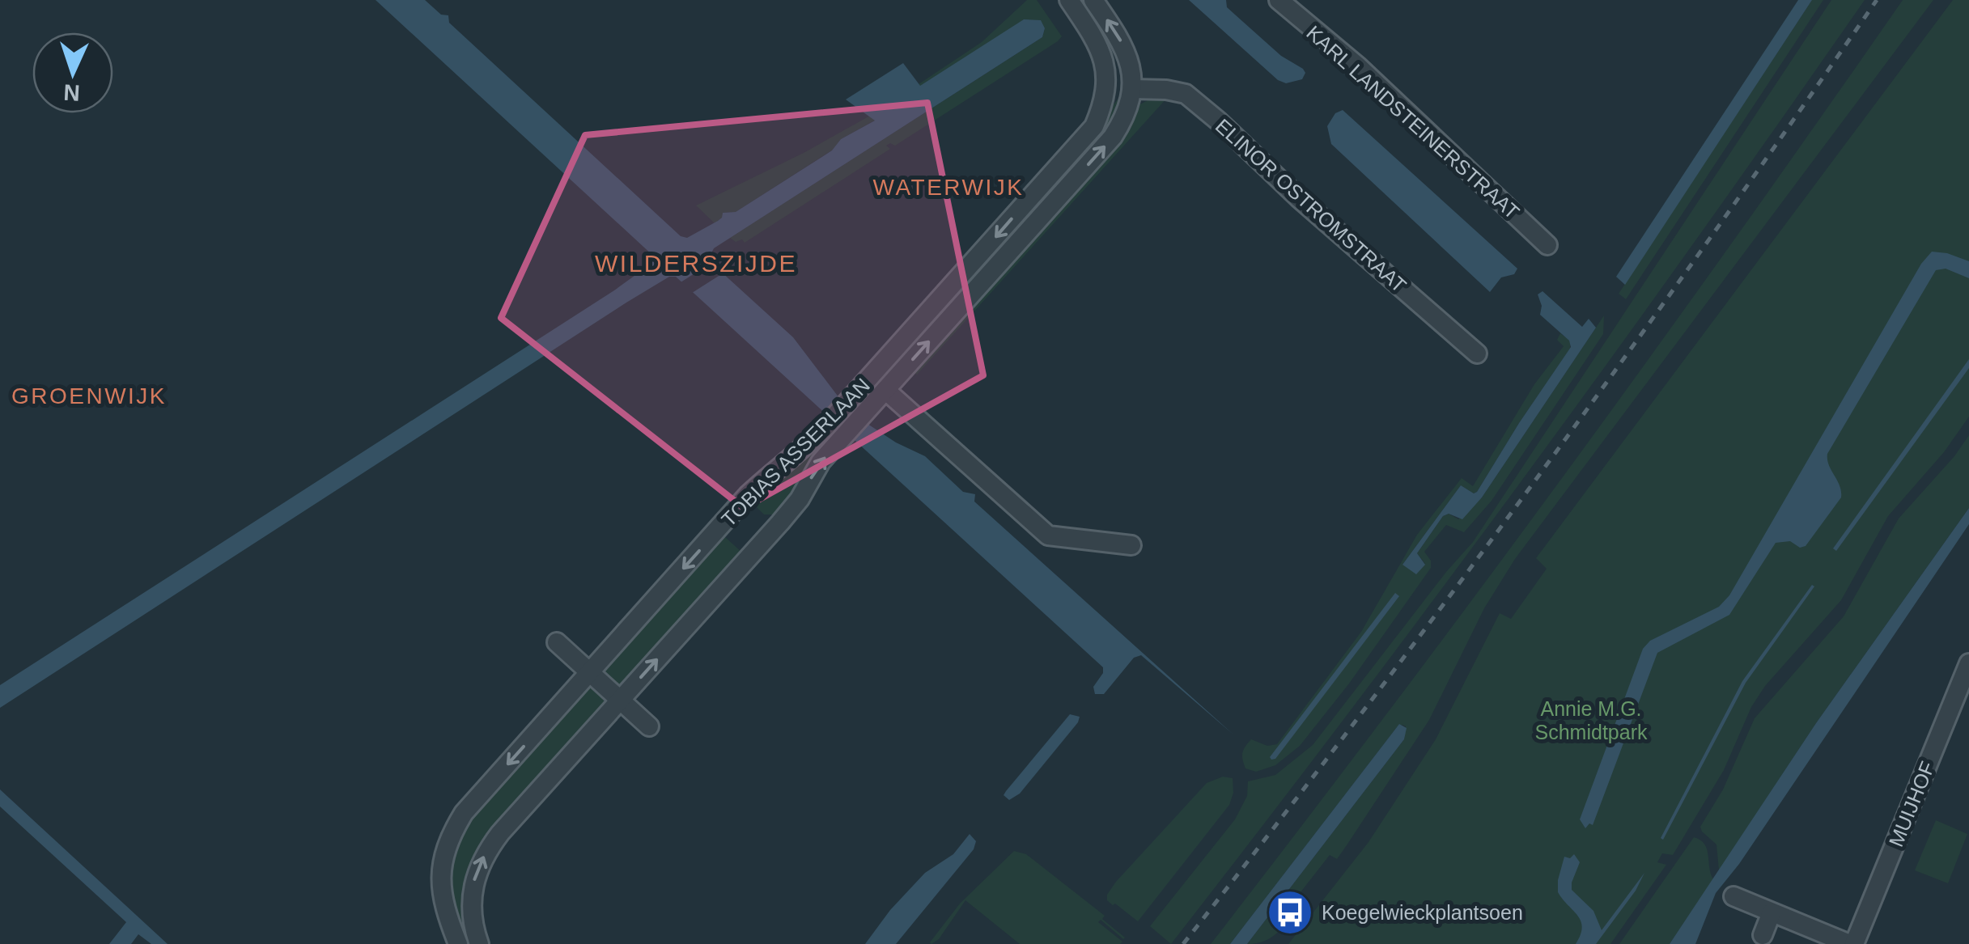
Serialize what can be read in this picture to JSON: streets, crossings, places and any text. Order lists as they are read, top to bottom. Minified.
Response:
{"streets":{"street":["KARL LANDSTEINERSTRAAT","ELINOR OSTROMSTRAAT","TOBIAS ASSERLAAN","MUIJHOF"]},"crossings":[["ELINOR OSTROMSTRAAT","TOBIAS ASSERLAAN"]],"districts":["WATERWIJK","WILDERSZIJDE","GROENWIJK"],"parks":["Annie M.G. Schmidtpark"],"places":{"bus stop":["Koegelwieckplantsoen"]},"north":"bottom"}
